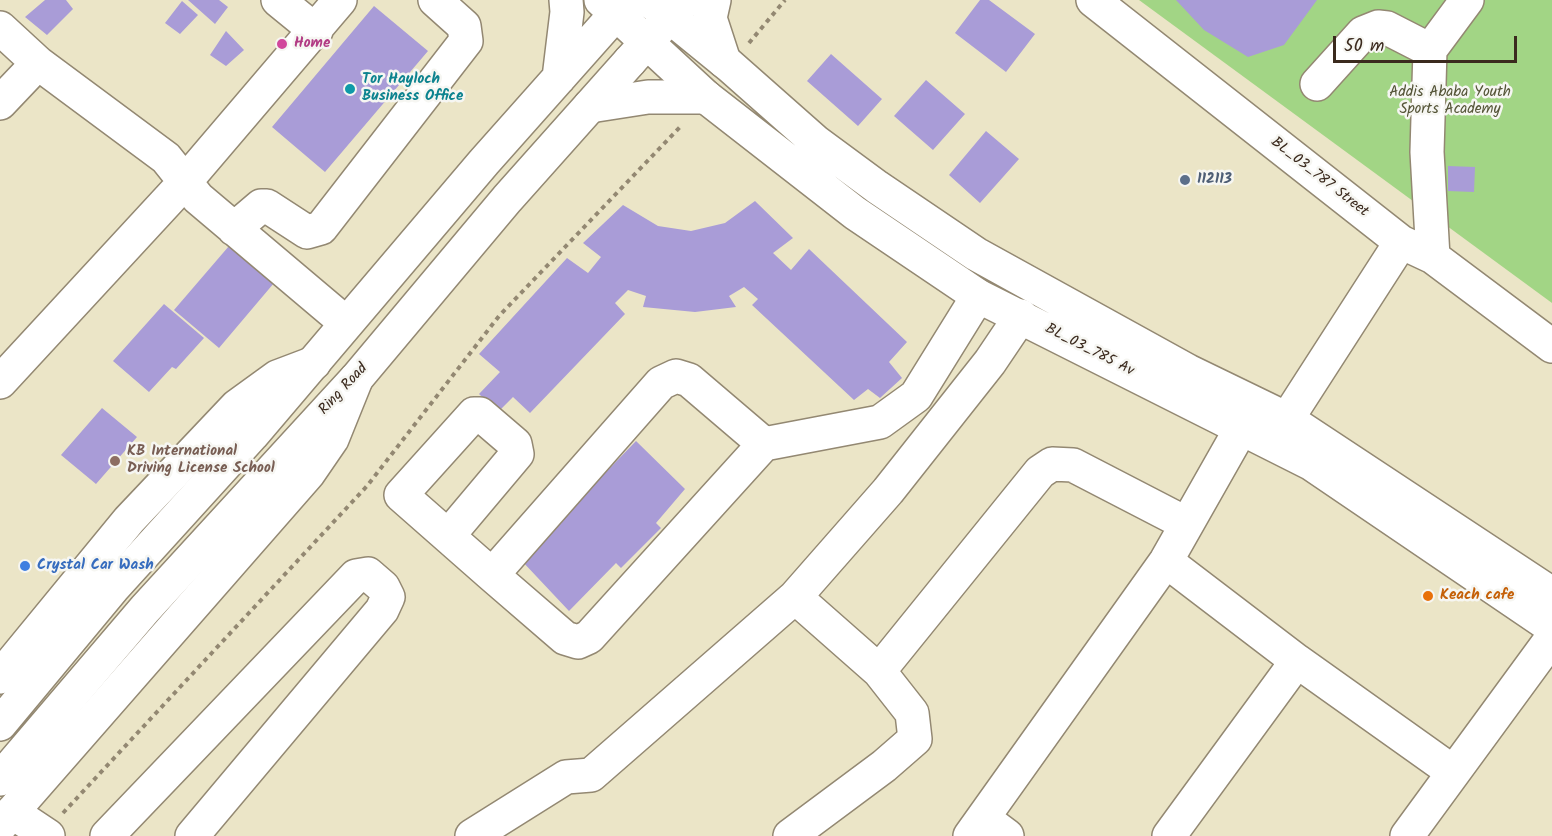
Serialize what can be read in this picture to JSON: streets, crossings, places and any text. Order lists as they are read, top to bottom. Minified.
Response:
{"streets":{"main road":["BL_03_787 Street","BL_03_785 Av","Ring Road"]},"crossings":[["BL_03_785 Av","Ring Road"]],"parks":["Addis Ababa Youth Sports Academy"],"places":["Home","Tor Hayloch Business Office","112113","KB International Driving License School","Crystal Car Wash","Keach cafe"],"scale_bar":"50 m"}
